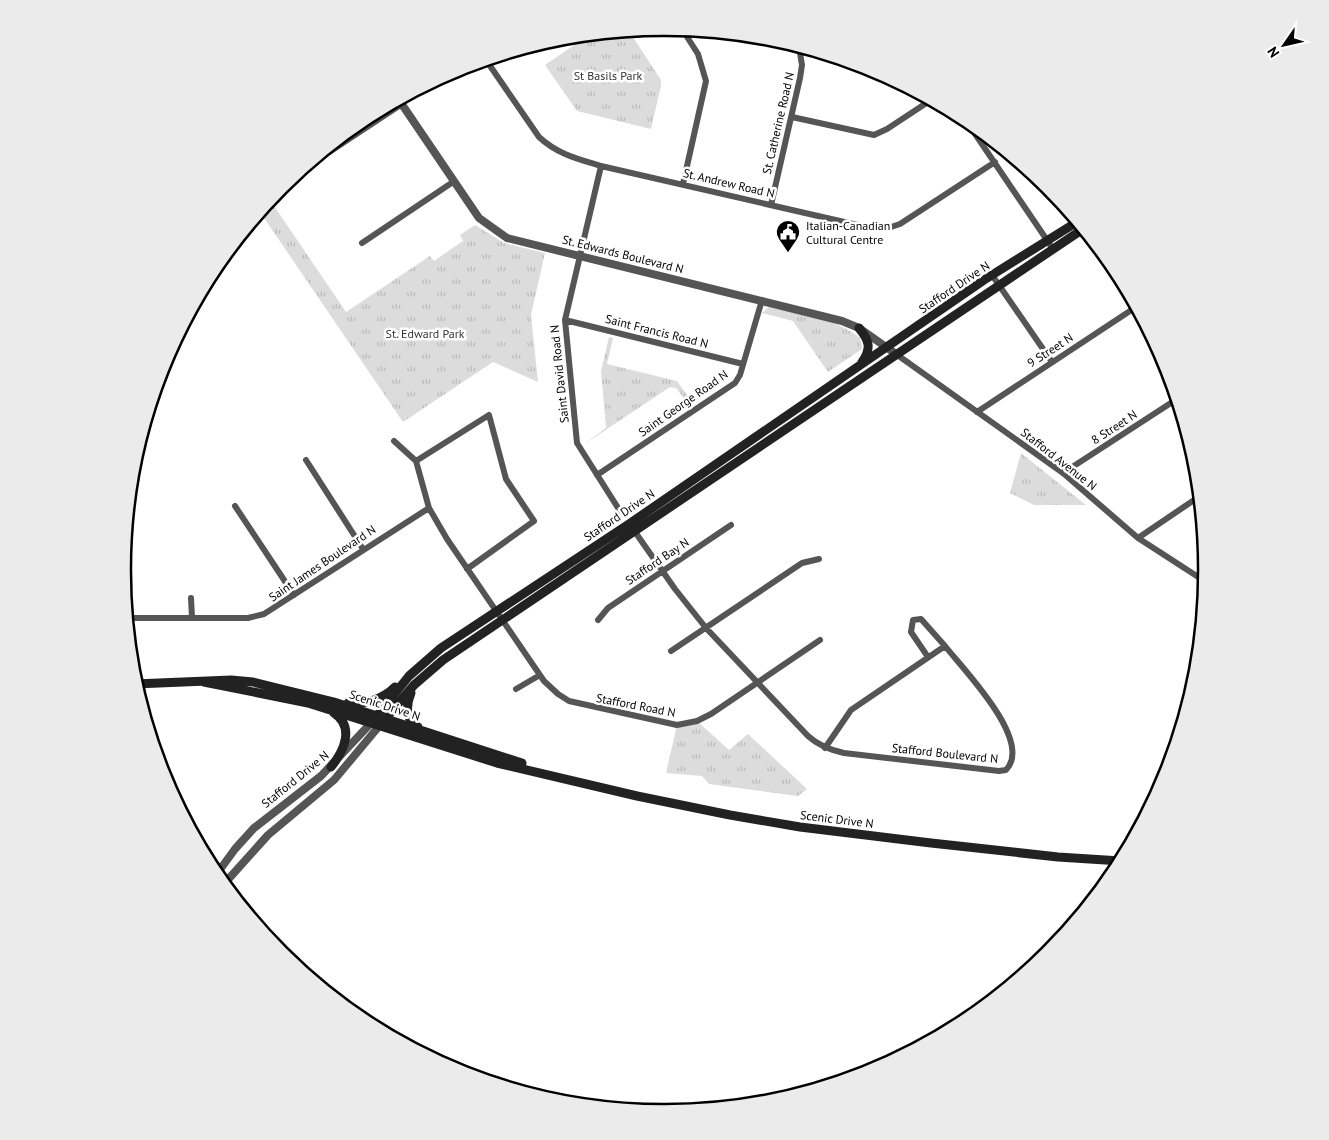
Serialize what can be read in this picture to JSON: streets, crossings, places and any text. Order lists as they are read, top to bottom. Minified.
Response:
{"streets":{"main road":["Stafford Drive N","Scenic Drive N"],"street":["St. Catherine Road N","St. Andrew Road N","St. Edwards Boulevard N","Saint Francis Road N","9 Street N","Saint David Road N","Saint George Road N","8 Street N","Stafford Avenue N","Stafford Bay N","Saint James Boulevard N","Stafford Road N","Stafford Boulevard N"]},"crossings":[["St. Catherine Road N","St. Andrew Road N"],["St. Andrew Road N","Saint David Road N"],["St. Edwards Boulevard N","Stafford Drive N"],["St. Edwards Boulevard N","Saint David Road N"],["St. Edwards Boulevard N","Saint George Road N"],["St. Edwards Boulevard N","Stafford Avenue N"],["Stafford Drive N","Stafford Avenue N"],["Stafford Drive N","Scenic Drive N"],["Stafford Drive N","Stafford Road N"],["Stafford Drive N","Stafford Boulevard N"],["Saint Francis Road N","Saint David Road N"],["Saint Francis Road N","Saint George Road N"],["9 Street N","Stafford Avenue N"],["Saint David Road N","Saint George Road N"],["8 Street N","Stafford Avenue N"],["Stafford Bay N","Stafford Boulevard N"],["Stafford Road N","Stafford Boulevard N"]],"parks":["St Basils Park","St. Edward Park"],"places":{"public building":["Italian-Canadian Cultural Centre"]},"north":"bottom left"}
